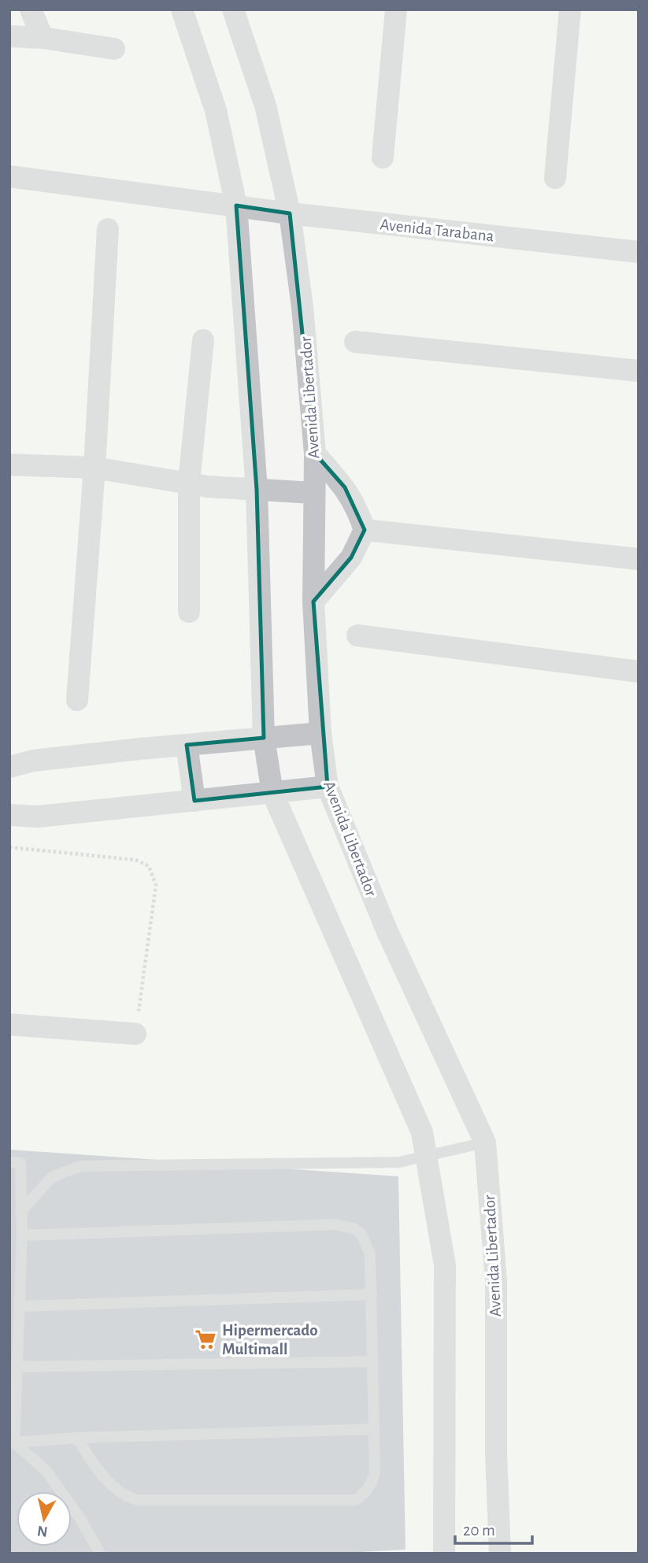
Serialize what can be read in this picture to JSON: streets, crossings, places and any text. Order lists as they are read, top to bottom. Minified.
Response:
{"streets":{"street":["Avenida Tarabana","Avenida Libertador"]},"crossings":[["Avenida Tarabana","Avenida Libertador"]],"places":{"supermarket":["Hipermercado Multimall"]},"scale_bar":"20 m","north":"bottom"}
